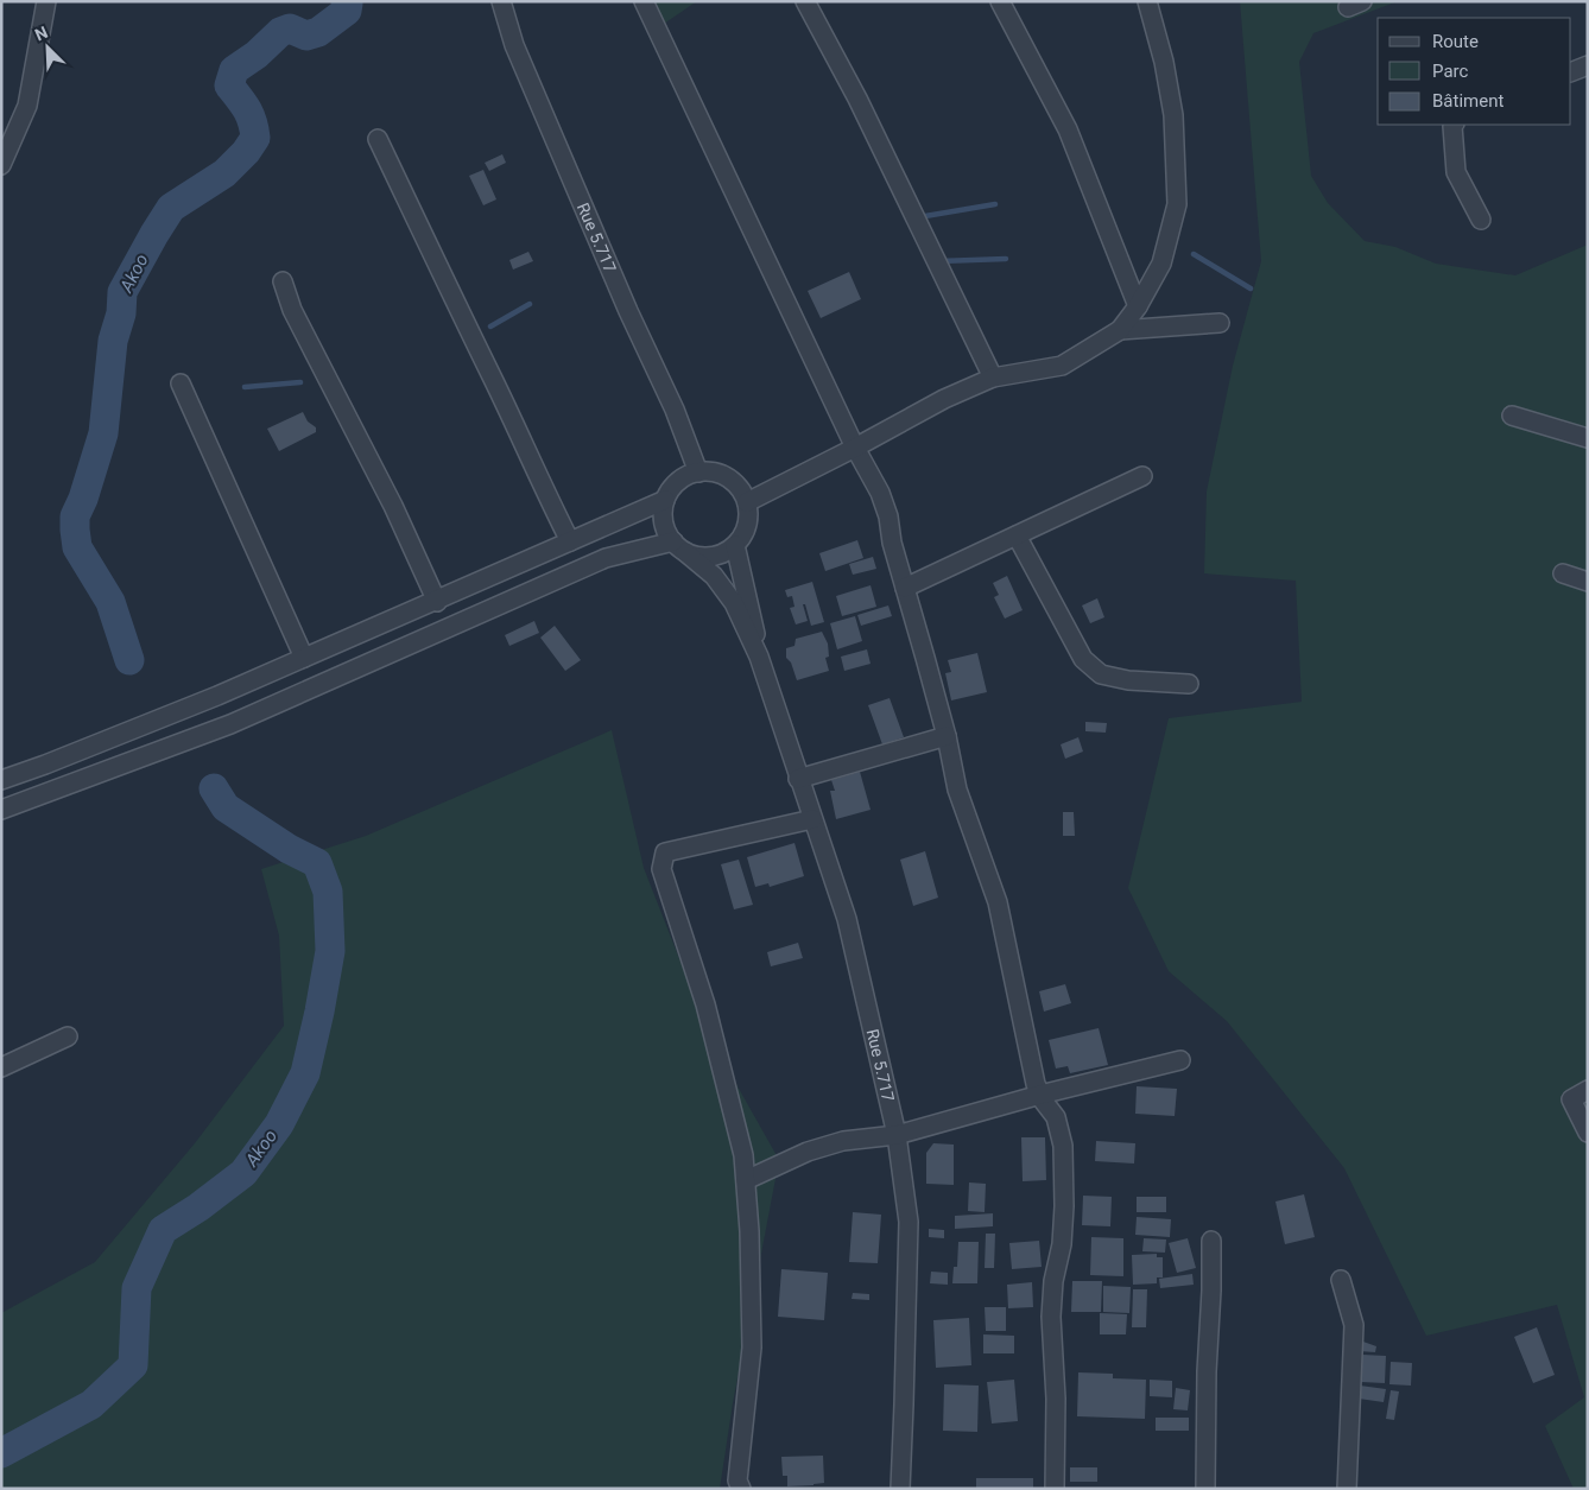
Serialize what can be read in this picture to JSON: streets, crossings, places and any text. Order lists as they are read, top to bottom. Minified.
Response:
{"streets":{"street":["Rue 5.717"]},"water":["Akoo"],"legend":["Route","Parc","Bâtiment"],"north":"top left"}
